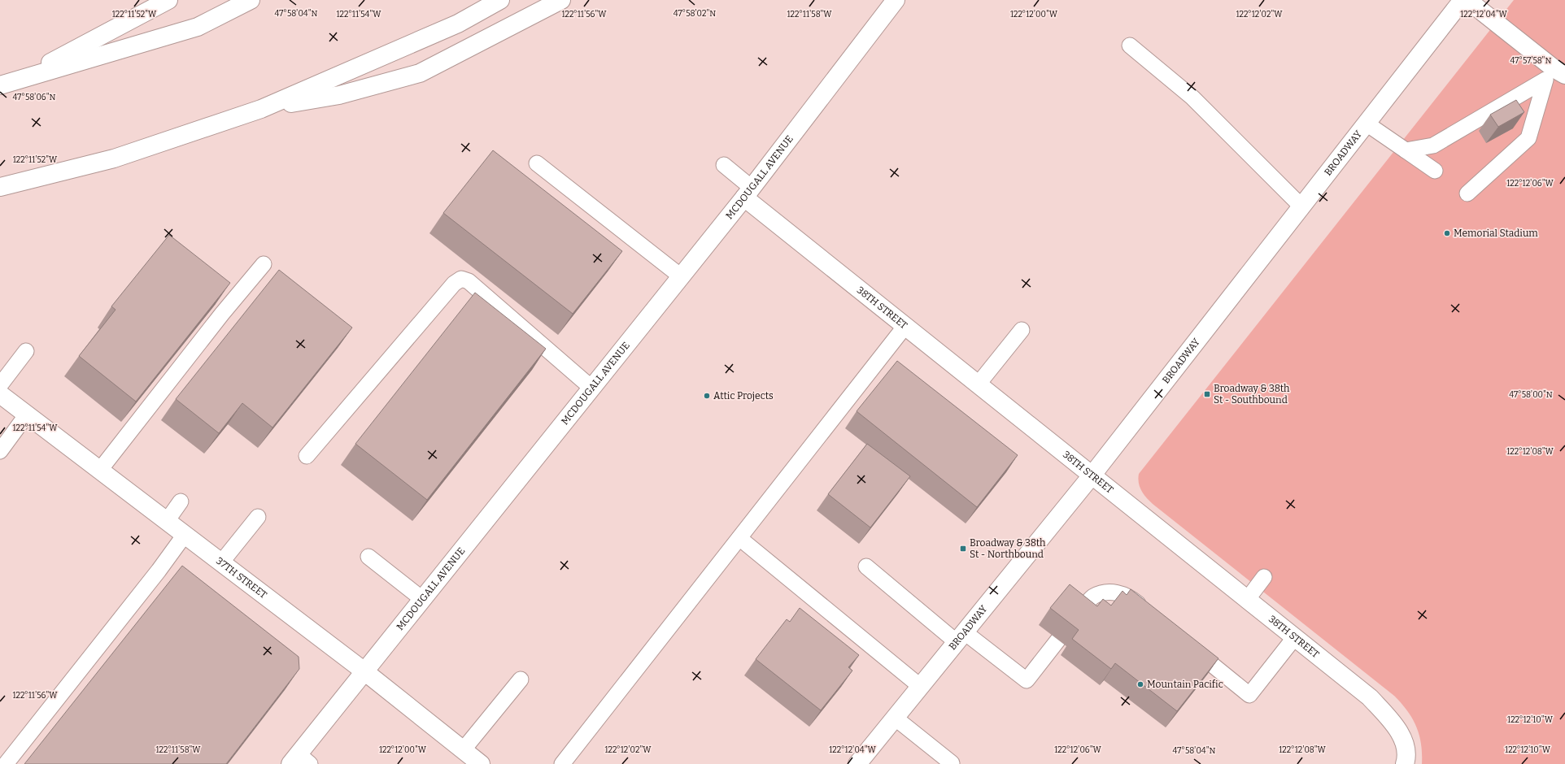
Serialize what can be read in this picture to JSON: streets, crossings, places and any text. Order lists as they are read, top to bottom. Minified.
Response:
{"streets":{"main road":["BROADWAY","MCDOUGALL AVENUE","38TH STREET","37TH STREET"]},"crossings":[["BROADWAY","38TH STREET"],["MCDOUGALL AVENUE","38TH STREET"],["MCDOUGALL AVENUE","37TH STREET"]],"places":{"other":["Memorial Stadium","Attic Projects","Mountain Pacific"],"transit":["Broadway & 38th St - Southbound","Broadway & 38th St - Northbound"]},"coordinates":["47°58'04\"N","47°58'02\"N","122°11'52\"W","122°11'54\"W","122°11'56\"W","122°11'58\"W","122°12'00\"W","122°12'02\"W","122°12'04\"W","47°57'58\"N","47°58'06\"N","122°12'06\"W","47°58'00\"N","122°12'08\"W","122°12'10\"W"]}
